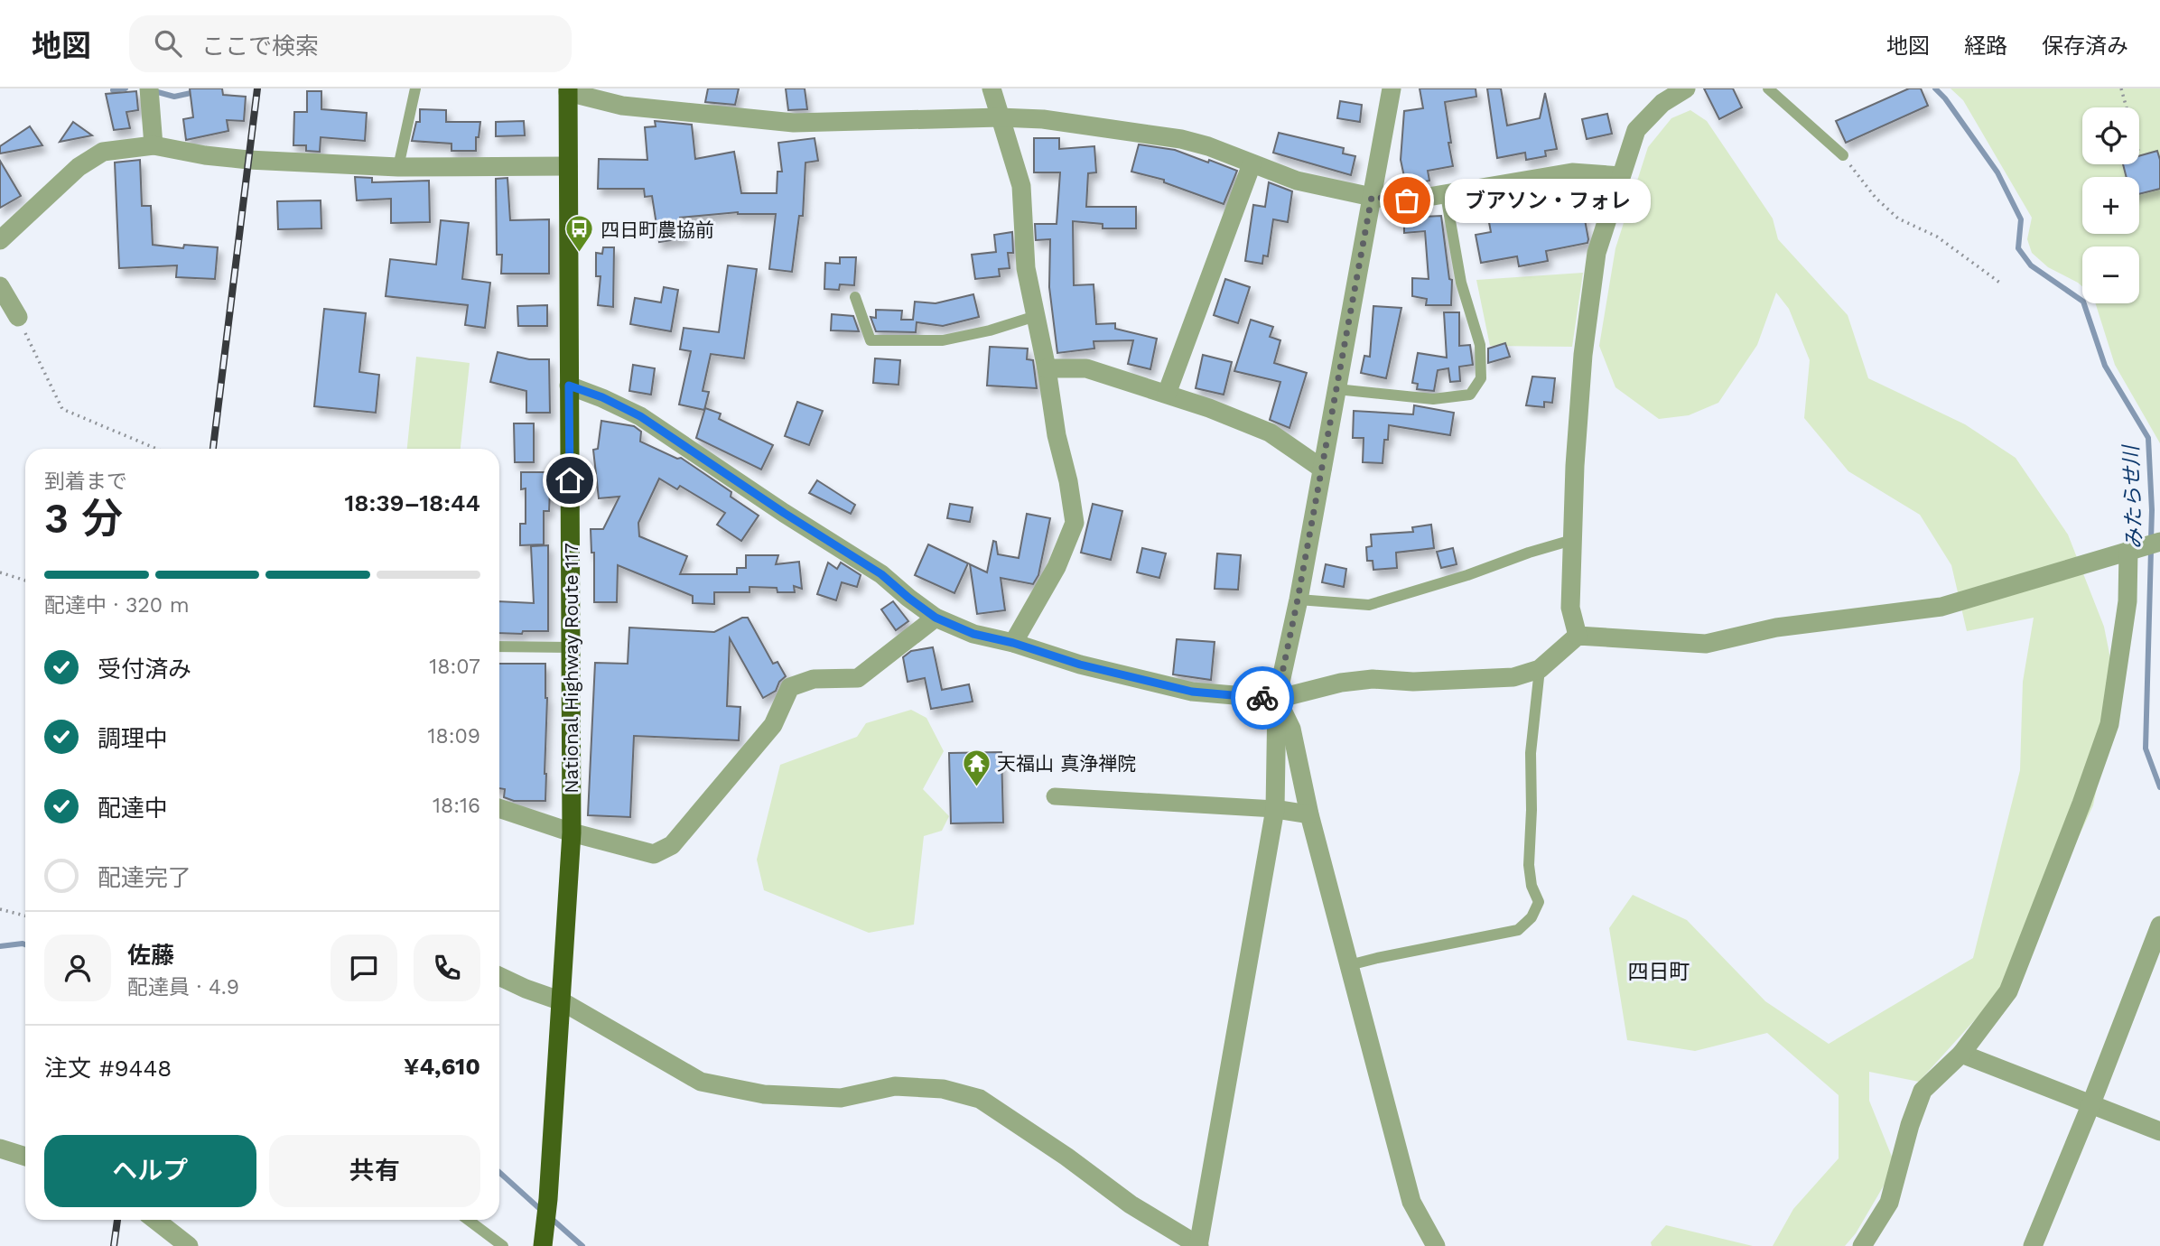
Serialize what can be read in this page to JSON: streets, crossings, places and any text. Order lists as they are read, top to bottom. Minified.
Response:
{"streets":{"highway":["National Highway Route 117"]},"districts":["四日町"],"water":["みたらせ川"],"places":{"other":["ブアソン・フォレ"],"bus stop":["四日町農協前"],"temple":["天福山 真浄禅院"]},"page":{"header":"地図","search":"ここで検索","nav":["地図","経路","保存済み"],"map_buttons":["+","−"],"bubble":"ブアソン・フォレ","heading":["3 分","到着まで","18:39–18:44"],"panel":["佐藤","配達員 · 4.9","注文 #9448","¥4,610"],"bar":"配達中 · 320 m","list":[["受付済み","18:07"],["調理中","18:09"],["配達中","18:16"],"配達完了"],"buttons":["ヘルプ","共有"]}}
